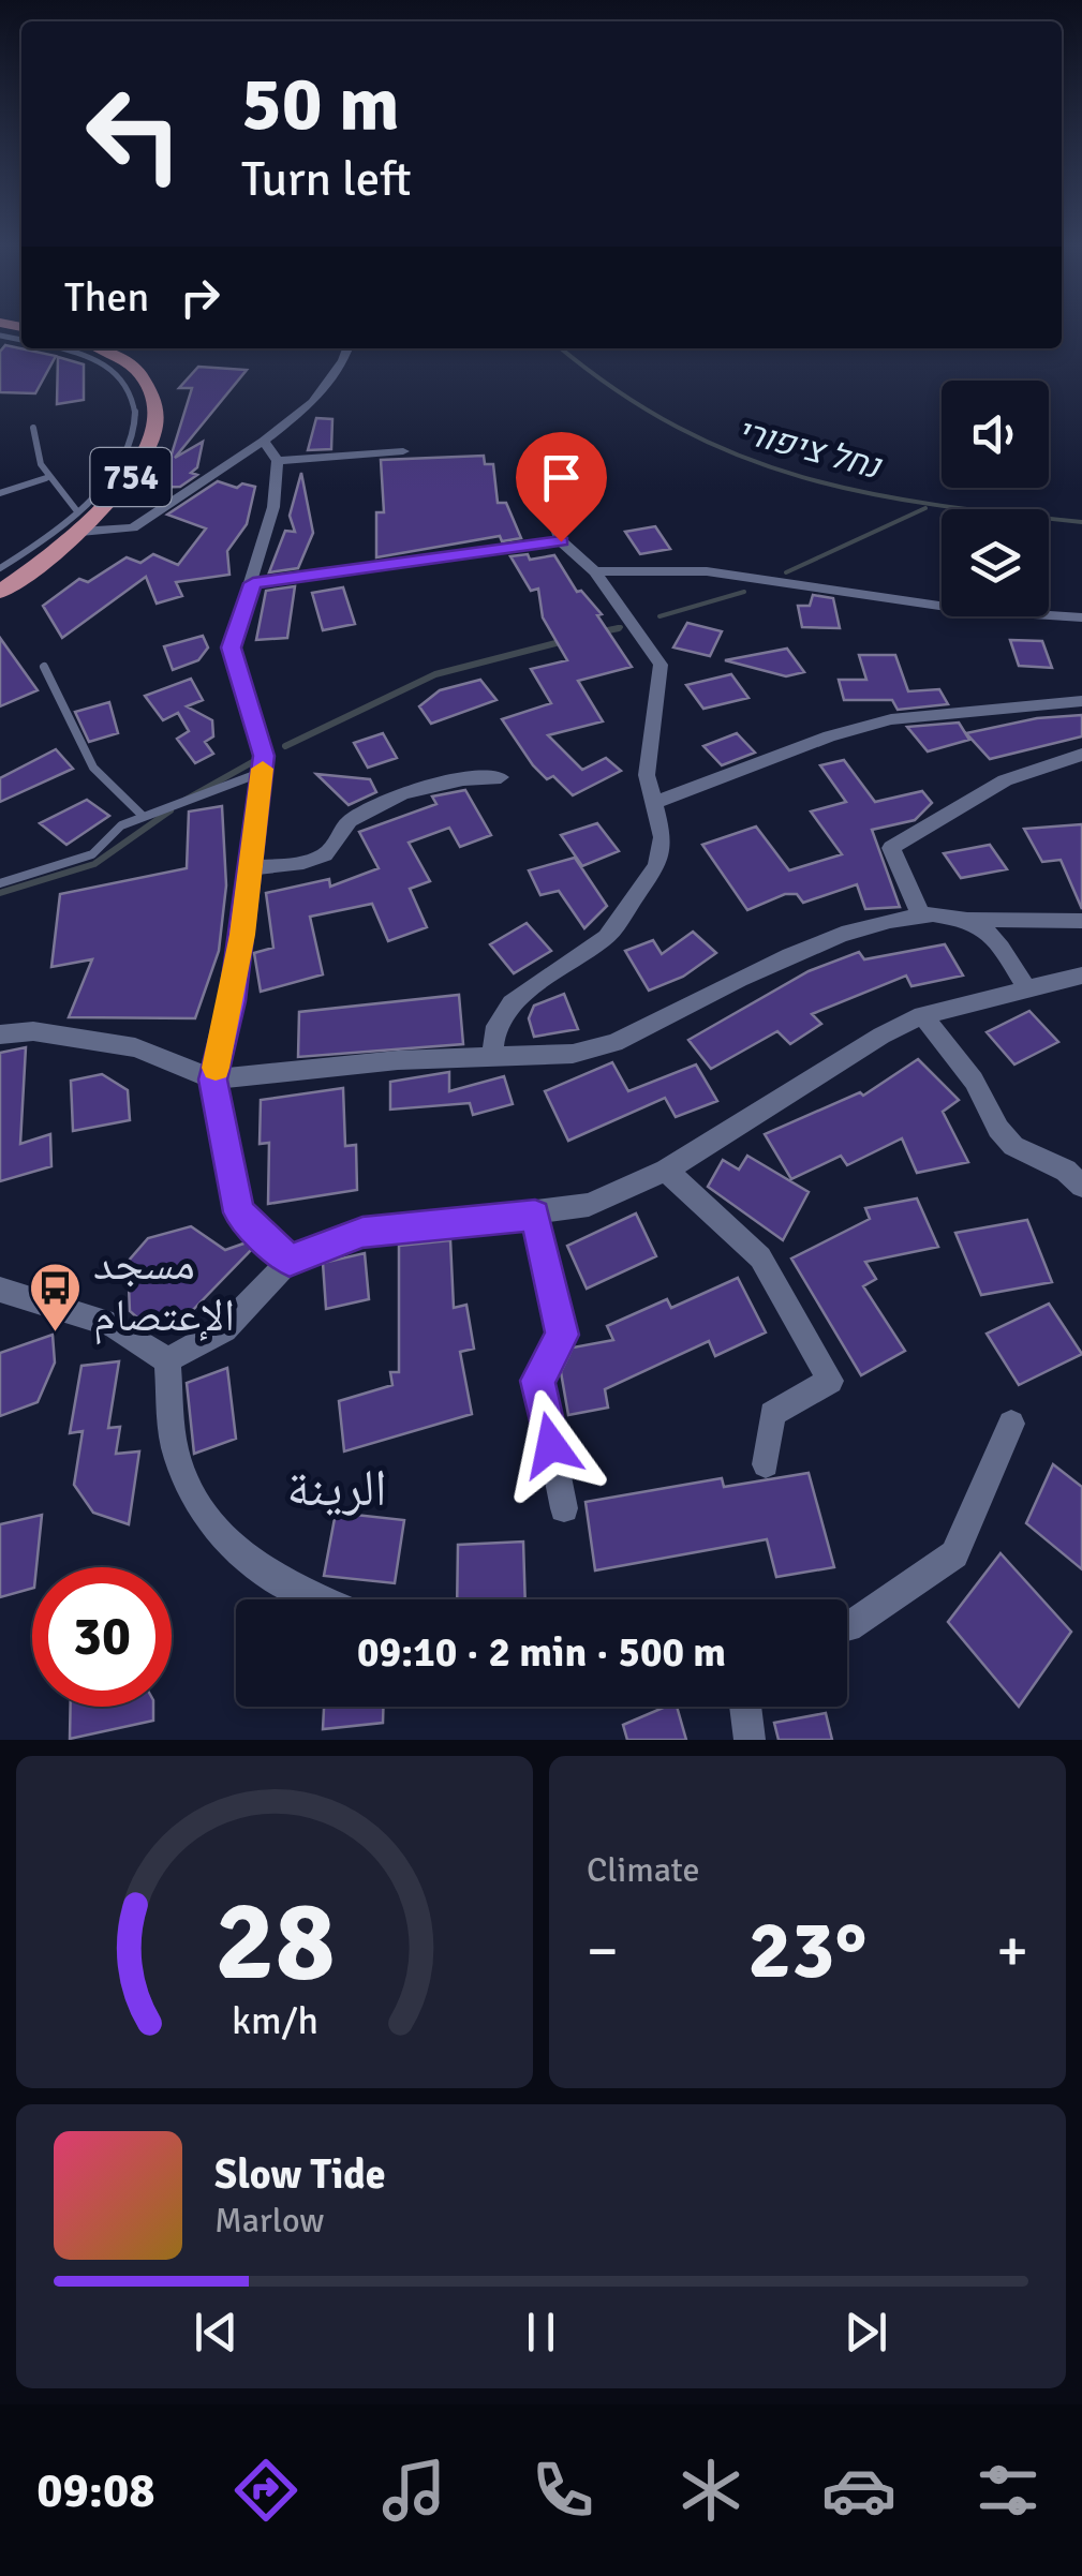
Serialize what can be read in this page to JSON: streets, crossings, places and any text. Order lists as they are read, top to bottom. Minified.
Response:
{"streets":{"main road":["754"]},"districts":["الرينة"],"water":["נחל ציפורי"],"places":{"bus stop":["مسجد الإعتصام"]},"page":{"turn":["50 m","Turn left"],"then":"Then","limit":"30","trip":"09:10 · 2 min · 500 m","tile":"Climate","heat":["−","23°","+"],"song":["Slow Tide","Marlow"],"tabs":"09:08","gauge":["28","km/h"]}}
